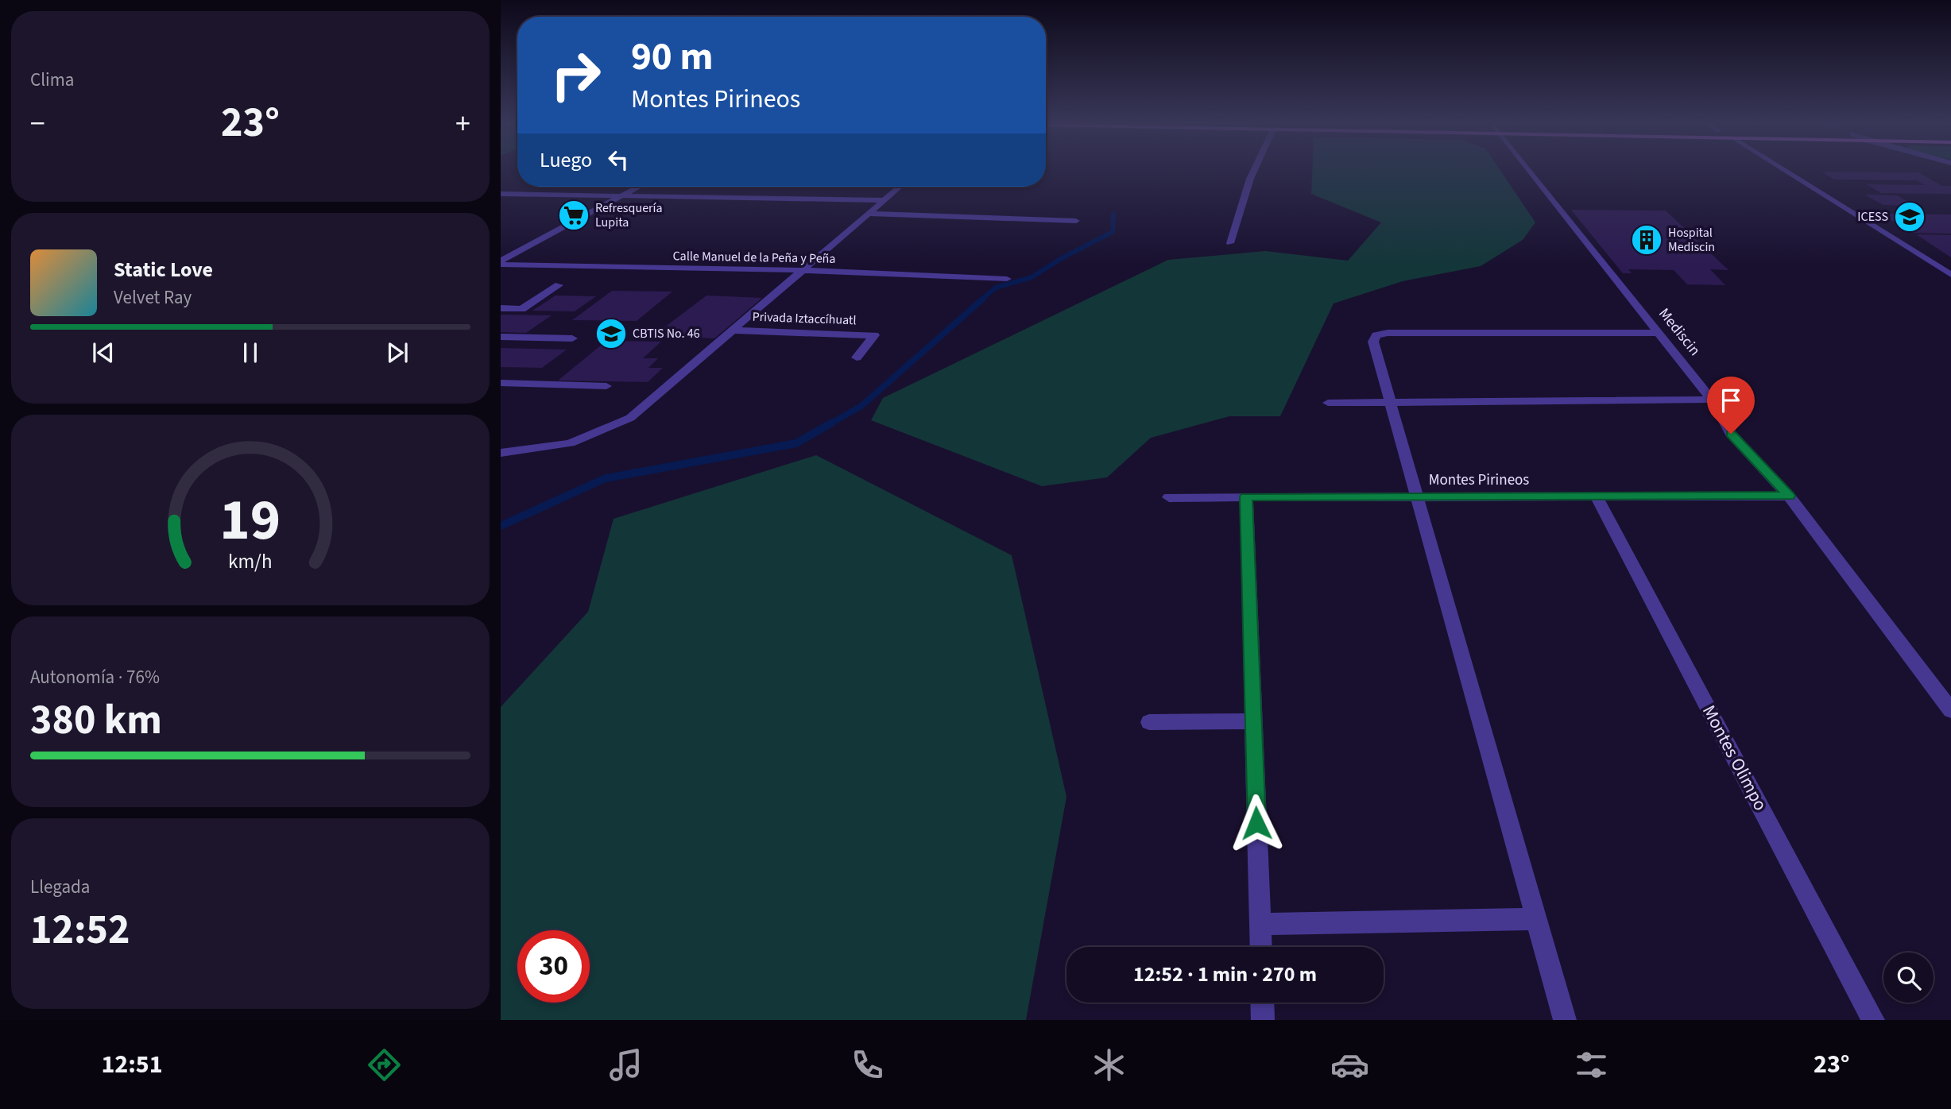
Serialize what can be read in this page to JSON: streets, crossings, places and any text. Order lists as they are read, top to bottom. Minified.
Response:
{"streets":{"street":["Calle Manuel de la Peña y Peña","Privada Iztaccíhuatl","Mediscin","Montes Pirineos","Montes Olimpo"]},"crossings":[["Mediscin","Montes Pirineos"],["Montes Pirineos","Montes Olimpo"]],"places":{"supermarket":["Refresquería Lupita"],"school or university":["ICESS","CBTIS No. 46"],"building":["Hospital Mediscin"]},"page":{"tile":["Clima",["Autonomía · 76%","380 km"],["Llegada","12:52"]],"turn":["90 m","Montes Pirineos"],"heat":["−","23°","+"],"then":"Luego","song":["Static Love","Velvet Ray"],"limit":"30","trip":"12:52 · 1 min · 270 m","tabs":["12:51","23°"],"gauge":["19","km/h"]}}
